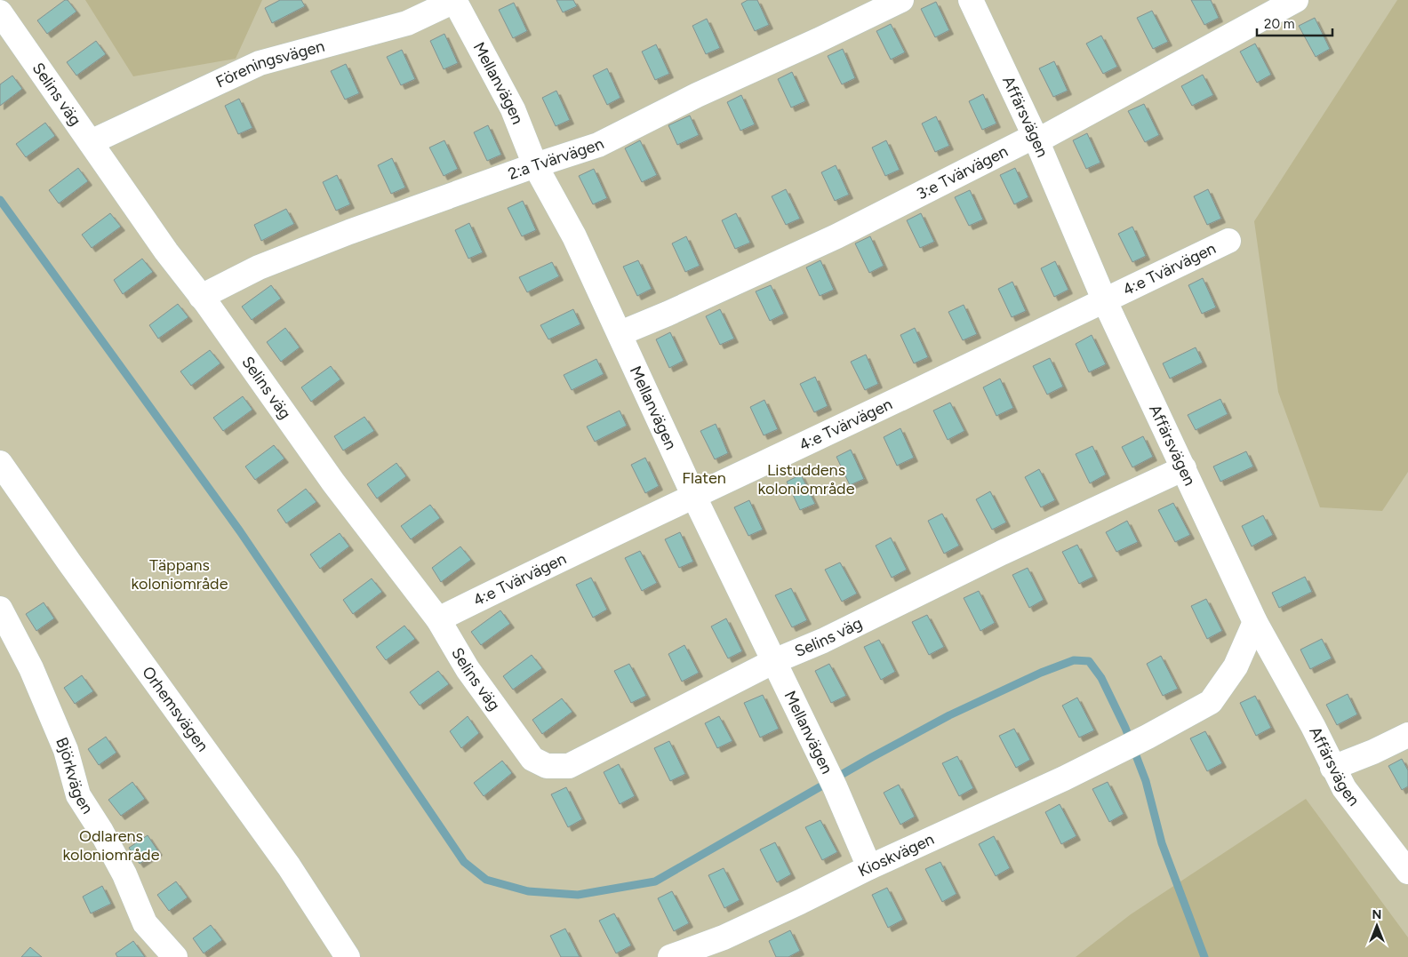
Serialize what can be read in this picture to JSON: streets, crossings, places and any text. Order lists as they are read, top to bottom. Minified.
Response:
{"streets":{"street":["Föreningsvägen","Mellanvägen","Selins väg","Affärsvägen","2:a Tvärvägen","3:e Tvärvägen","4:e Tvärvägen","Orhemsvägen","Björkvägen","Kioskvägen"]},"crossings":[["Föreningsvägen","Mellanvägen"],["Föreningsvägen","Selins väg"],["Mellanvägen","Selins väg"],["Mellanvägen","2:a Tvärvägen"],["Mellanvägen","3:e Tvärvägen"],["Mellanvägen","4:e Tvärvägen"],["Mellanvägen","Kioskvägen"],["Selins väg","Affärsvägen"],["Selins väg","2:a Tvärvägen"],["Selins väg","4:e Tvärvägen"],["Affärsvägen","3:e Tvärvägen"],["Affärsvägen","4:e Tvärvägen"],["Affärsvägen","Kioskvägen"]],"parks":["Listuddens koloniområde","Flaten","Täppans koloniområde","Odlarens koloniområde"],"scale_bar":"20 m","north":"top"}
